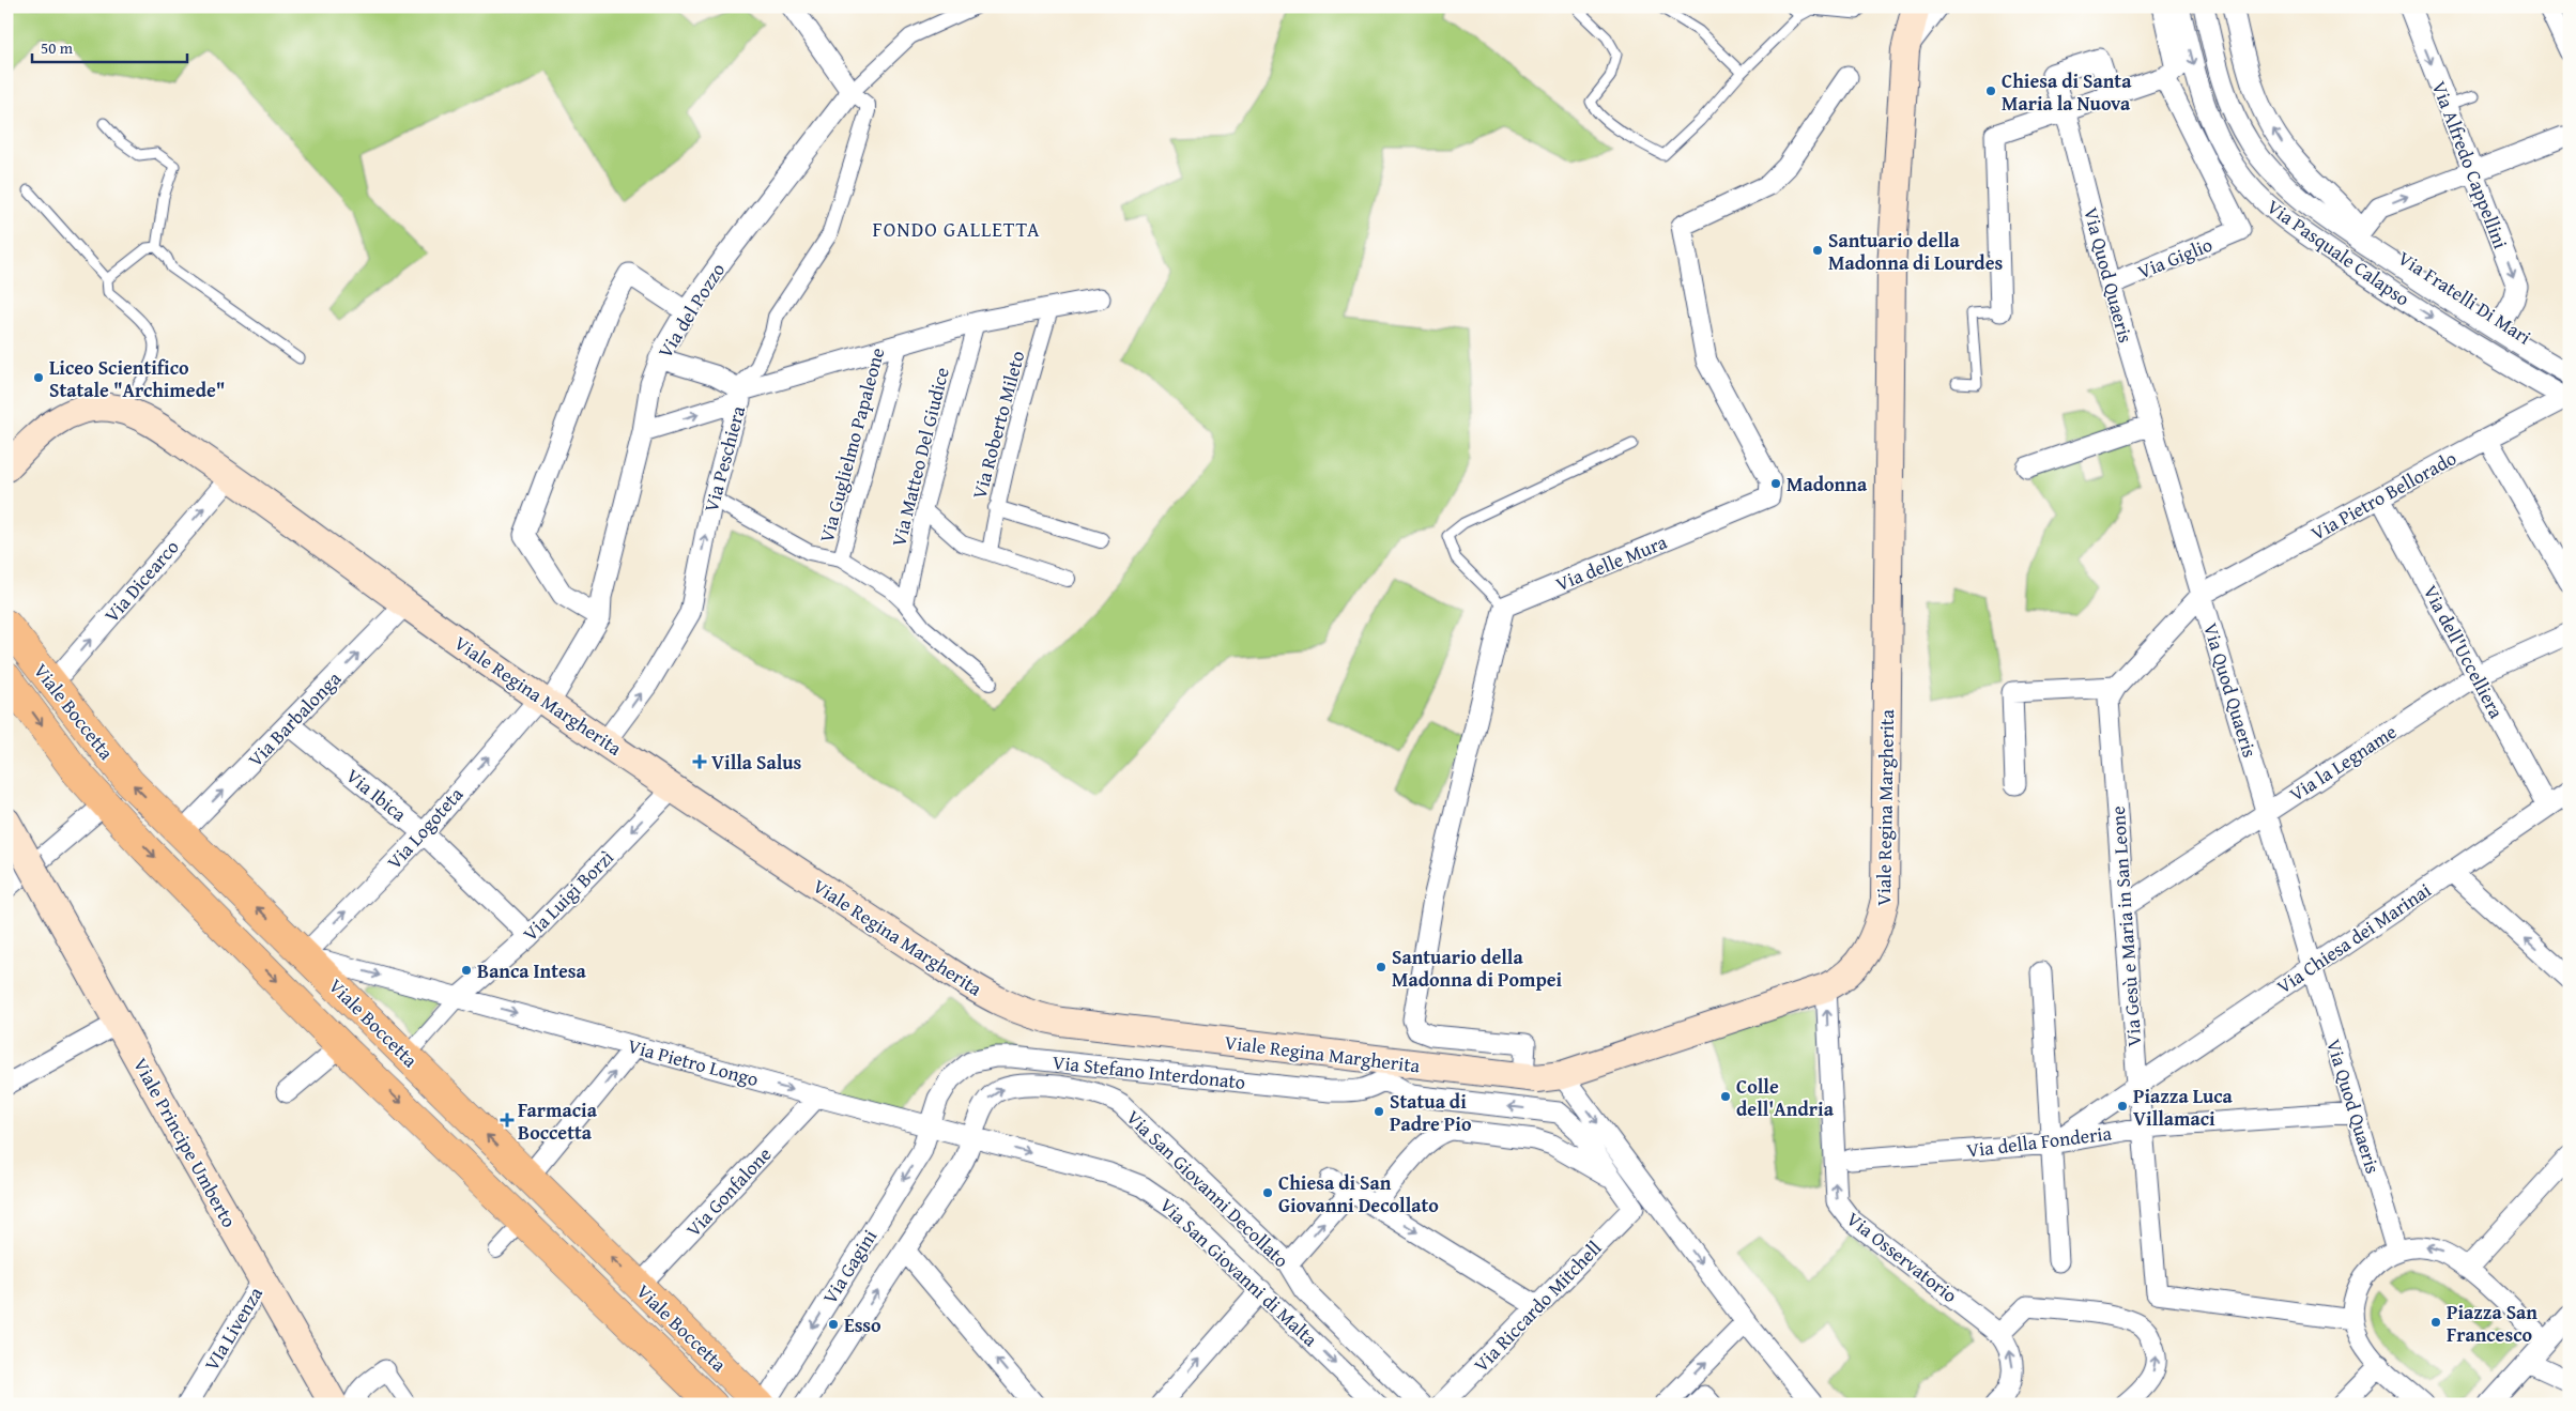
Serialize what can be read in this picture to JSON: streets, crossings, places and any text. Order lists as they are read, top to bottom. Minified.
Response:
{"streets":{"main road":["Viale Regina Margherita","Viale Boccetta","Viale Principe Umberto"],"street":["Via Alfredo Cappellini","Via Pasquale Calapso","Via Giglio","Via Quod Quaeris","Via Fratelli Di Mari","Via del Pozzo","Via Roberto Mileto","Via Guglielmo Papaleone","Via Matteo Del Giudice","Via Peschiera","Via Pietro Bellorado","Via delle Mura","Via Dicearco","Via dell'Uccelliera","Via Barbalonga","Via la Legname","Via Ibica","Via Logoteta","Via Luigi Borzì","Via Gesù e Maria in San Leone","Via Chiesa dei Marinai","Via Pietro Longo","Via Stefano Interdonato","Via della Fonderia","Via San Giovanni Decollato","Via Gonfalone","Via Osservatorio","Via Gagini","Via San Giovanni di Malta","Via Riccardo Mitchell","VIa Livenza"]},"crossings":[["Via Alfredo Cappellini","Via Fratelli Di Mari"],["Via Pasquale Calapso","Via Pietro Bellorado"],["Via Giglio","Via Quod Quaeris"],["Via Quod Quaeris","Via Pietro Bellorado"],["Via Quod Quaeris","Via la Legname"],["Via Quod Quaeris","Via Gesù e Maria in San Leone"],["Via Quod Quaeris","Via Chiesa dei Marinai"],["Via Quod Quaeris","Via della Fonderia"],["Via del Pozzo","Viale Regina Margherita"],["Via del Pozzo","Via Logoteta"],["Via Roberto Mileto","Via Peschiera"],["Via Guglielmo Papaleone","Via Peschiera"],["Via Matteo Del Giudice","Via Peschiera"],["Via Peschiera","Viale Regina Margherita"],["Via Pietro Bellorado","Via dell'Uccelliera"],["Via Pietro Bellorado","Via Gesù e Maria in San Leone"],["Via Dicearco","Viale Regina Margherita"],["Via Dicearco","Viale Boccetta"],["Via dell'Uccelliera","Via la Legname"],["Via dell'Uccelliera","Via Chiesa dei Marinai"],["Viale Regina Margherita","Via Barbalonga"],["Viale Regina Margherita","Via Logoteta"],["Viale Regina Margherita","Via Luigi Borzì"],["Viale Regina Margherita","Via Stefano Interdonato"],["Viale Regina Margherita","Via Osservatorio"],["Viale Boccetta","Via Barbalonga"],["Viale Boccetta","Via Logoteta"],["Viale Boccetta","Via Pietro Longo"],["Viale Boccetta","Via Gonfalone"],["Via Barbalonga","Via Ibica"],["Via la Legname","Via Gesù e Maria in San Leone"],["Via Ibica","Via Logoteta"],["Via Ibica","Via Luigi Borzì"],["Via Logoteta","Via Pietro Longo"],["Via Luigi Borzì","Via Pietro Longo"],["Via Gesù e Maria in San Leone","Via Chiesa dei Marinai"],["Via Gesù e Maria in San Leone","Via della Fonderia"],["Via Pietro Longo","Via Stefano Interdonato"],["Via Pietro Longo","Via Gonfalone"],["Via Pietro Longo","Via Gagini"],["Via Pietro Longo","Via San Giovanni di Malta"],["Via Stefano Interdonato","Via Gagini"],["Via Stefano Interdonato","Via San Giovanni di Malta"],["Viale Principe Umberto","VIa Livenza"],["Via San Giovanni Decollato","Via Gagini"],["Via San Giovanni Decollato","Via San Giovanni di Malta"],["Via Gagini","Via San Giovanni di Malta"]],"one_way":["Via Peschiera","Via Dicearco","Via Barbalonga","Via Logoteta","Via Luigi Borzì","Via Pietro Longo","Via San Giovanni Decollato"],"districts":["FONDO GALLETTA"],"places":{"other":["Chiesa di Santa Maria la Nuova","Santuario della Madonna di Lourdes","Liceo Scientifico Statale \"Archimede\"","Madonna","Santuario della Madonna di Pompei","Banca Intesa","Colle dell'Andria","Piazza Luca Villamaci","Statua di Padre Pio","Chiesa di San Giovanni Decollato","Piazza San Francesco","Esso"],"health":["Villa Salus","Farmacia Boccetta"]},"scale_bar":"50 m"}
